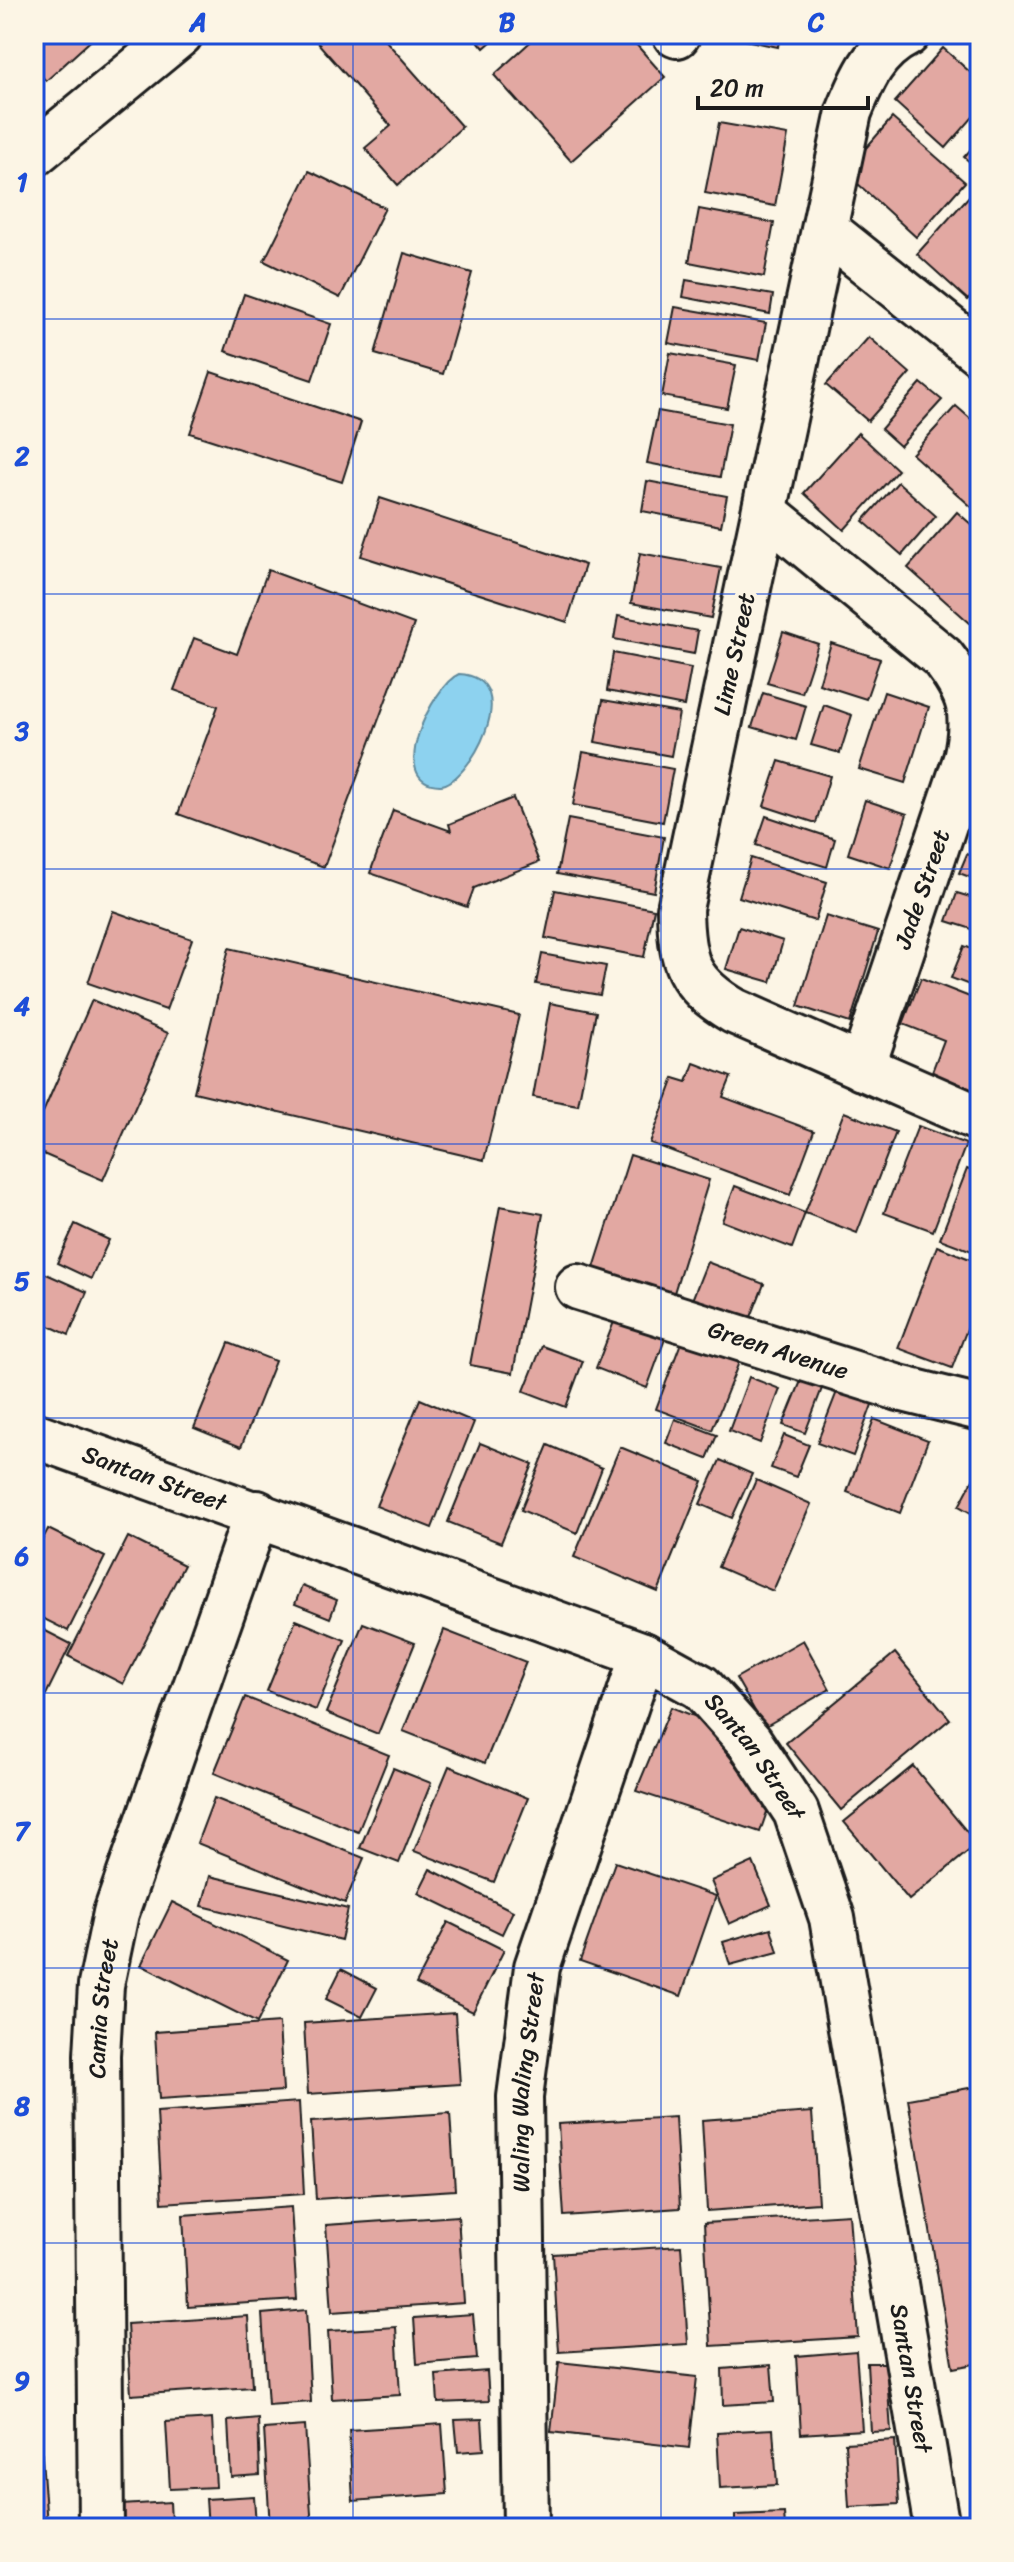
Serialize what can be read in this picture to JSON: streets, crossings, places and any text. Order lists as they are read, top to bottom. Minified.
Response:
{"streets":{"street":["Lime Street","Jade Street","Green Avenue","Santan Street","Camia Street","Waling Waling Street"]},"crossings":[["Lime Street","Jade Street"],["Santan Street","Camia Street"],["Santan Street","Waling Waling Street"]],"scale_bar":"20 m","grid":{"columns":["A","B","C"],"rows":["1","2","3","4","5","6","7","8","9"]}}
